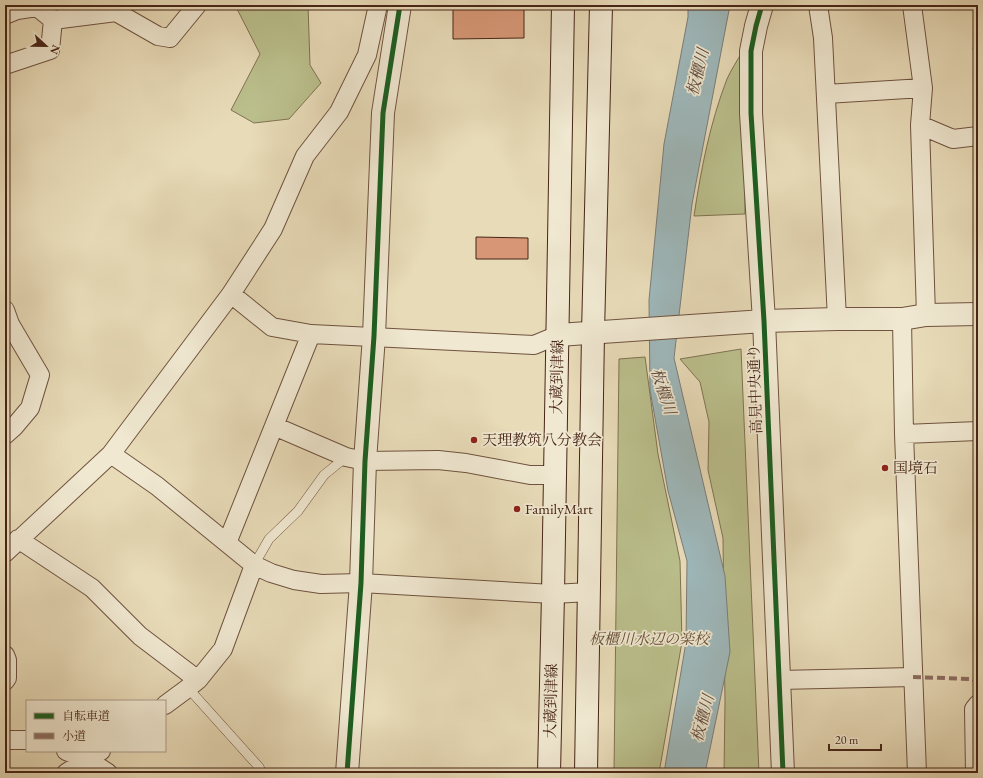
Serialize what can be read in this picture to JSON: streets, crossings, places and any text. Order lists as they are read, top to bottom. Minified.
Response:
{"streets":{"street":["大蔵到津線","高見中央通り"]},"water":["板櫃川"],"parks":["板櫃川水辺の楽校"],"places":["天理教筑八分教会","国境石","FamilyMart"],"legend":["自転車道","小道"],"scale_bar":"20 m","north":"right"}
